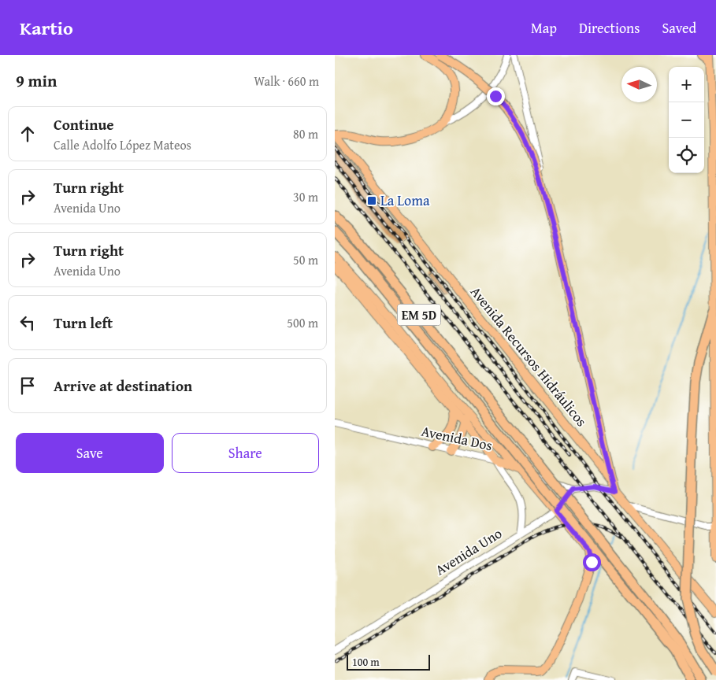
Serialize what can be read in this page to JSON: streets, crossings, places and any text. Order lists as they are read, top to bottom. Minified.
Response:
{"streets":{"highway":["EM 5D"],"main road":["Avenida Recursos Hidráulicos","Avenida Dos"],"street":["Avenida Uno"]},"crossings":[["Avenida Dos","Avenida Uno"]],"places":{"transit":["La Loma"]},"scale_bar":"100 m","north":"left","page":{"header":"Kartio","nav":["Map","Directions","Saved"],"heading":["9 min","Walk · 660 m"],"map_buttons":["+","−"],"list":[["Continue","Calle Adolfo López Mateos","80 m"],["Turn right","Avenida Uno","30 m"],["Turn right","Avenida Uno","50 m"],["Turn left","500 m"],"Arrive at destination"],"buttons":["Save","Share"],"scale":"100 m"}}
